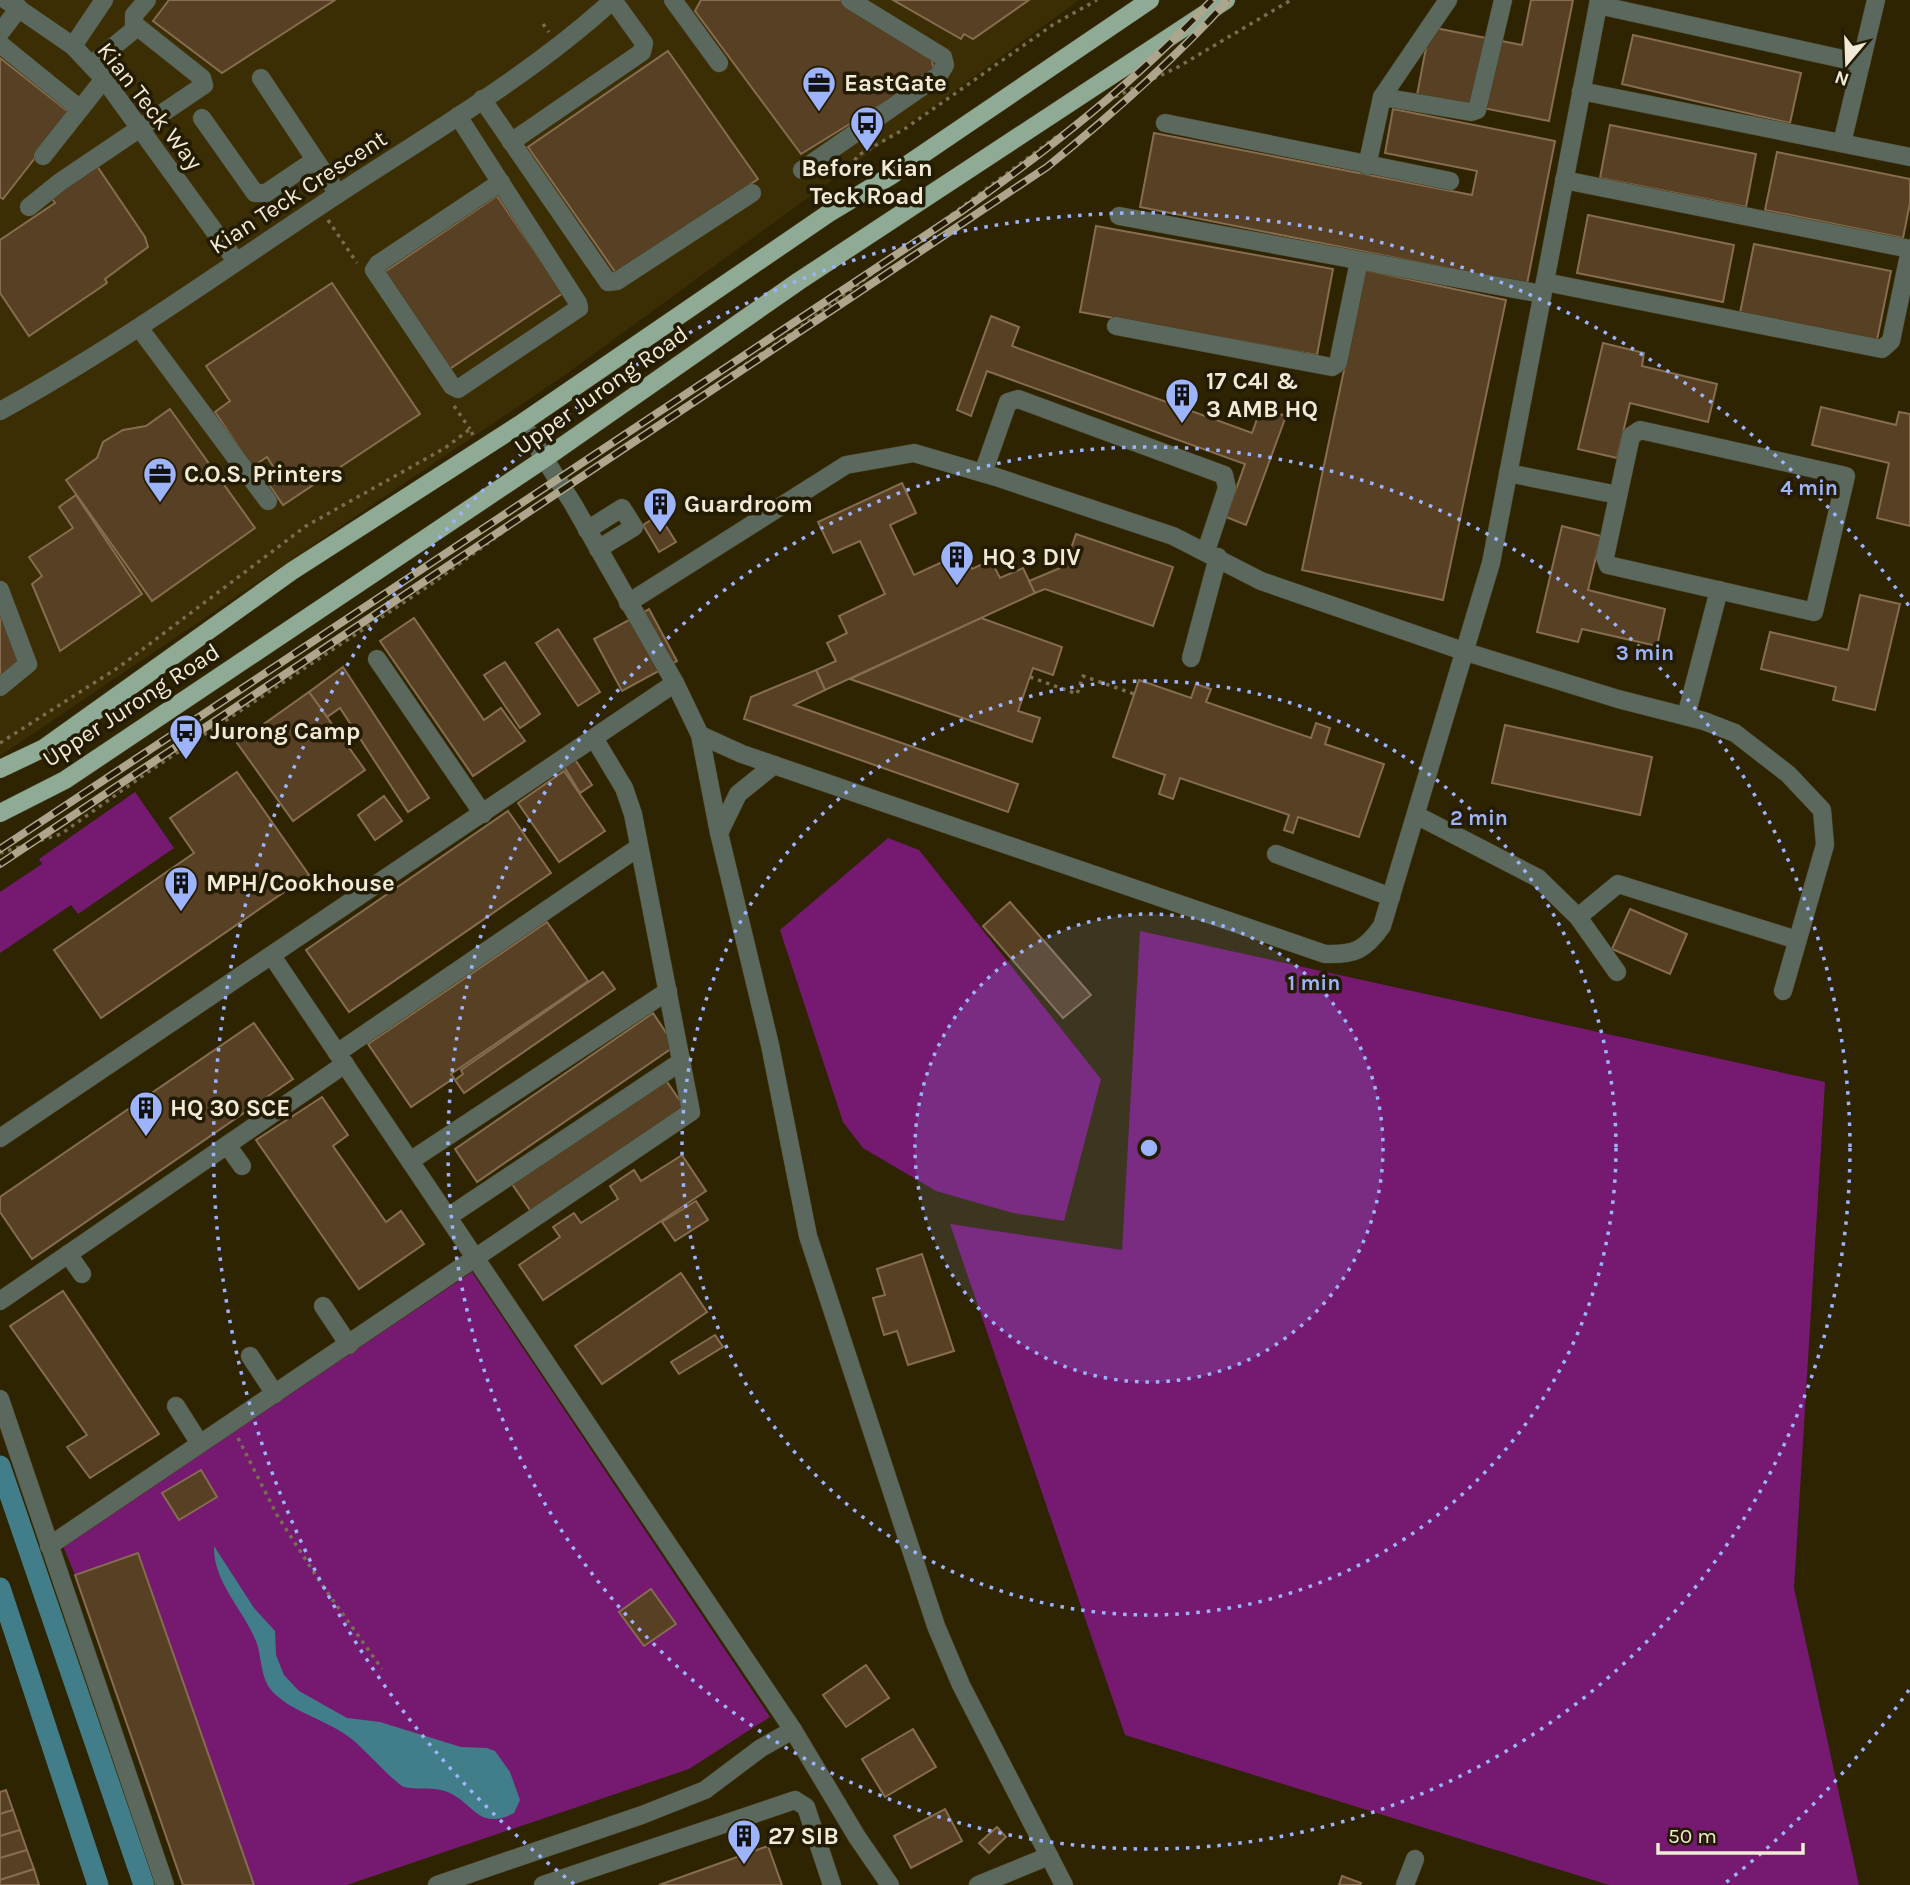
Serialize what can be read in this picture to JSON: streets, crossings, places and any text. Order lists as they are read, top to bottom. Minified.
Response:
{"streets":{"main road":["Upper Jurong Road"],"street":["Kian Teck Way","Kian Teck Crescent"]},"crossings":[["Kian Teck Way","Kian Teck Crescent"]],"places":{"office":["EastGate","C.O.S. Printers"],"bus stop":["Before Kian Teck Road","Jurong Camp"],"building":["17 C4I & 3 AMB HQ","Guardroom","HQ 3 DIV","MPH/Cookhouse","HQ 30 SCE","27 SIB"]},"scale_bar":"50 m","north":"bottom","rings":["4 min","3 min","2 min","1 min"]}
